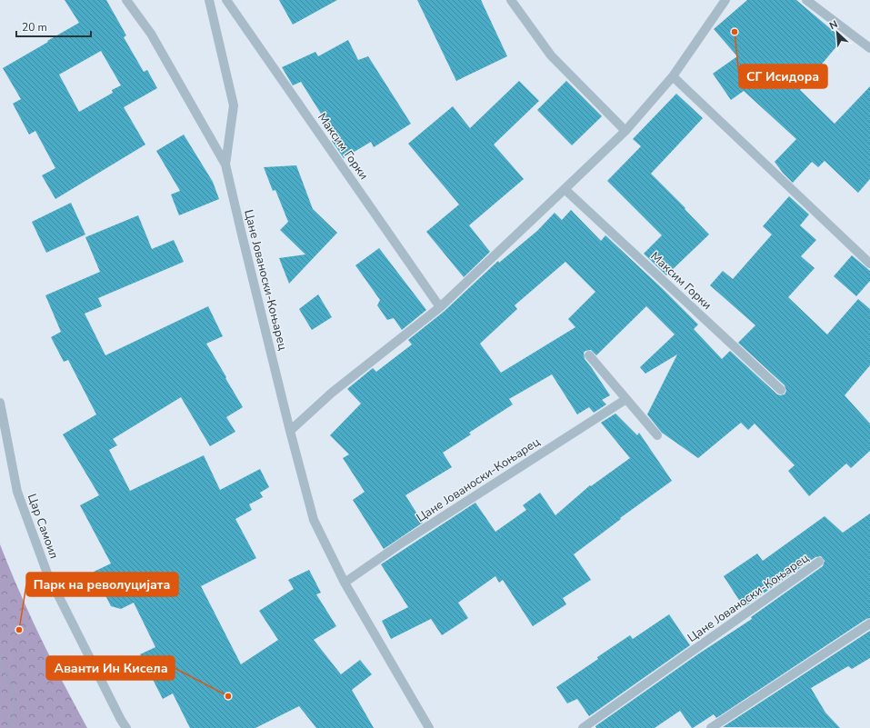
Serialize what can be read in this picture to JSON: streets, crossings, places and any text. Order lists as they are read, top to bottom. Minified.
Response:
{"streets":{"street":["Максим Горки","Цане Јованоски-Коњарец","Цар Самоил"]},"places":["СГ Исидора","Парк на револуцијата","Аванти Ин Кисела"],"scale_bar":"20 m","north":"top left"}
